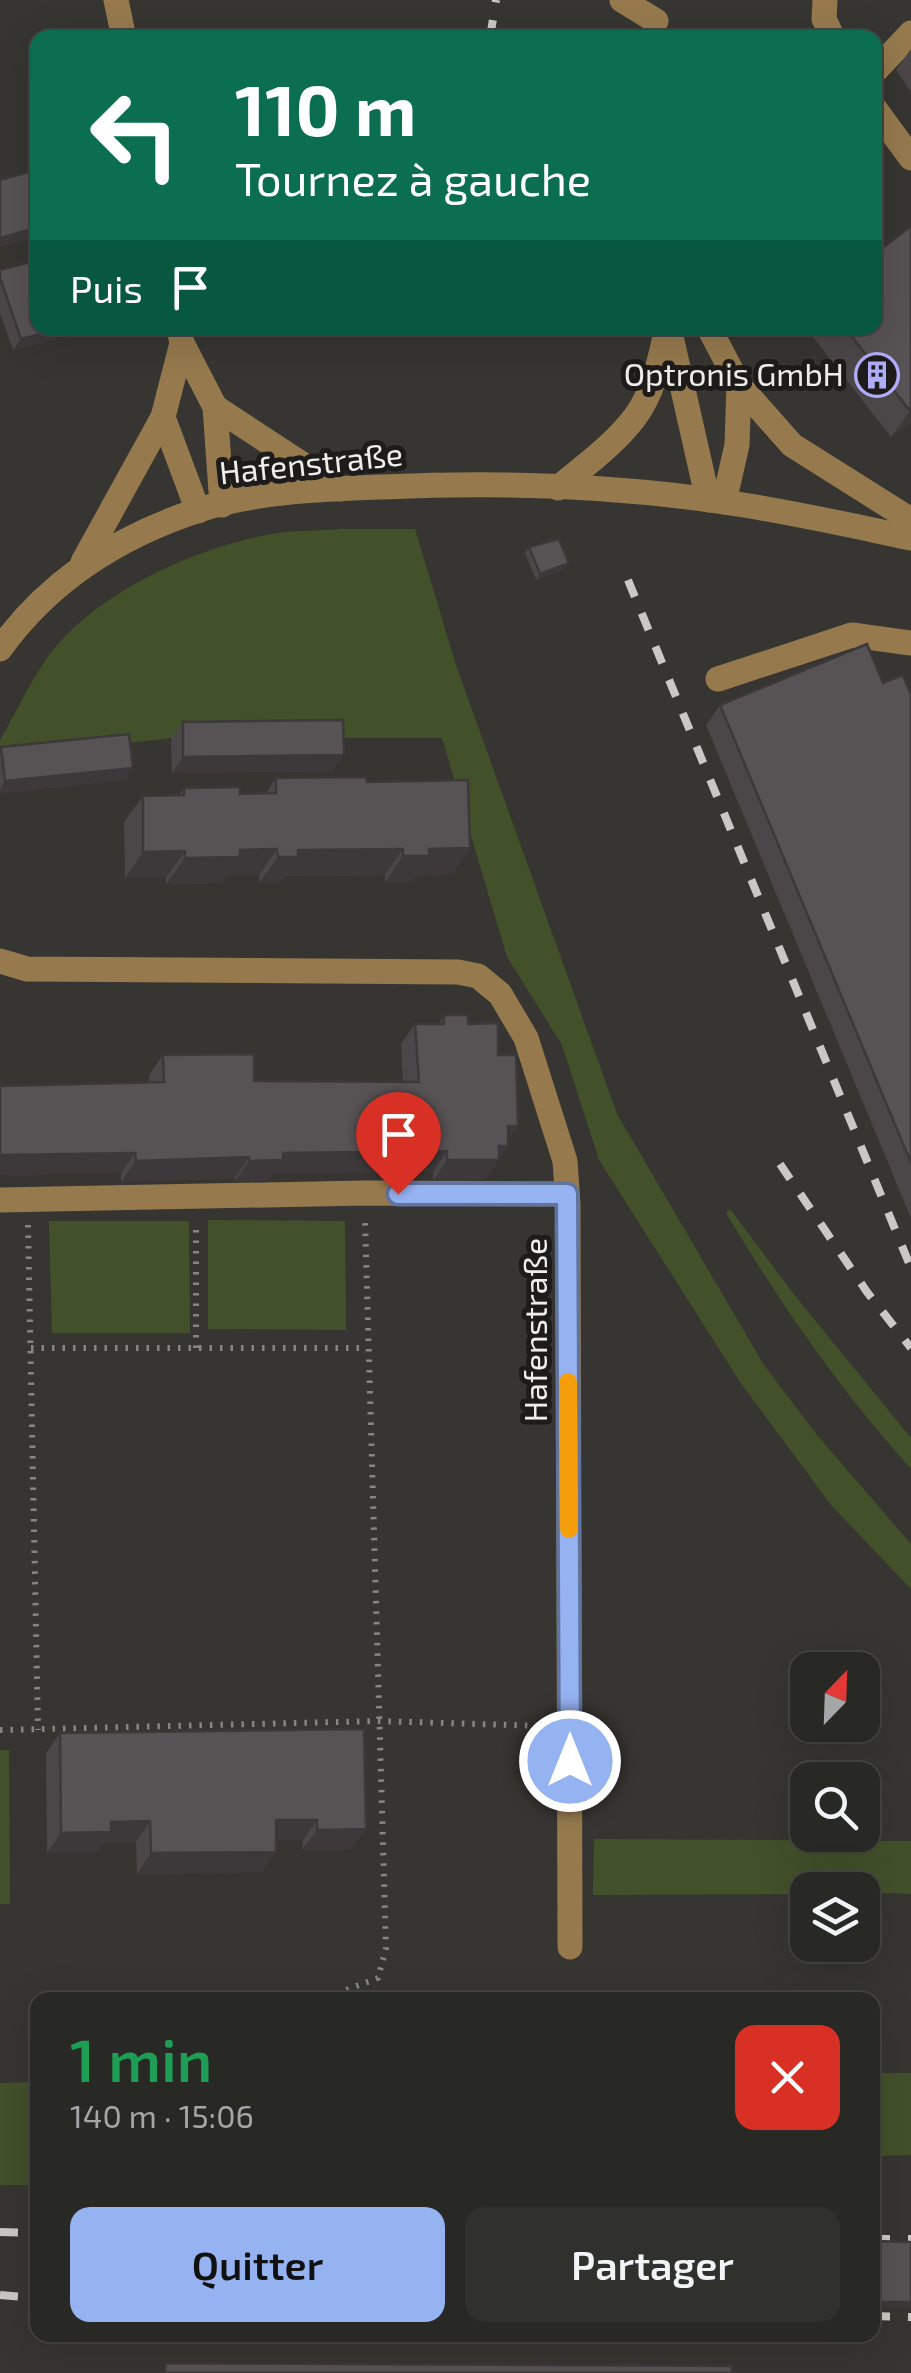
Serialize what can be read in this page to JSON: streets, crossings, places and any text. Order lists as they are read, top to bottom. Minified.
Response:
{"streets":{"street":["Hafenstraße"]},"places":{"building":["Optronis GmbH"]},"north":"top right","page":{"turn":["110 m","Tournez à gauche"],"then":"Puis","heading":["1 min","140 m · 15:06"],"buttons":["Quitter","Partager"]}}
